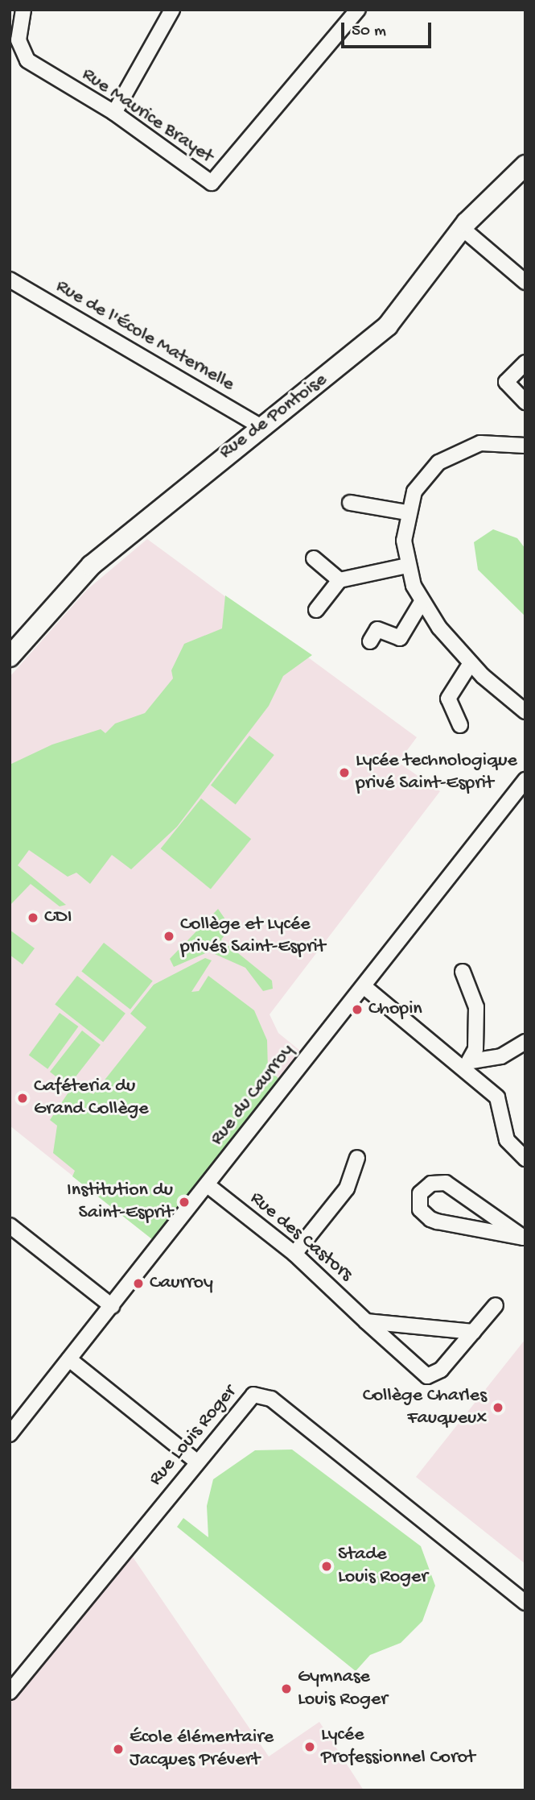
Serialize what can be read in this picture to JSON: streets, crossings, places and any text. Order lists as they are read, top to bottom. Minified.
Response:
{"streets":{"street":["Rue Maurice Brayet","Rue de l'École Maternelle","Rue de Pontoise","Rue du Caurroy","Rue des Castors","Rue Louis Roger"]},"crossings":[["Rue de l'École Maternelle","Rue de Pontoise"],["Rue du Caurroy","Rue des Castors"]],"places":["Lycée technologique privé Saint-Esprit","CDI","Collège et Lycée privés Saint-Esprit","Chopin","Caféteria du Grand Collège","Institution du Saint-Esprit","Caurroy","Collège Charles Fauqueux","Stade Louis Roger","Gymnase Louis Roger","Lycée Professionnel Corot","École élémentaire Jacques Prévert"],"scale_bar":"50 m"}
